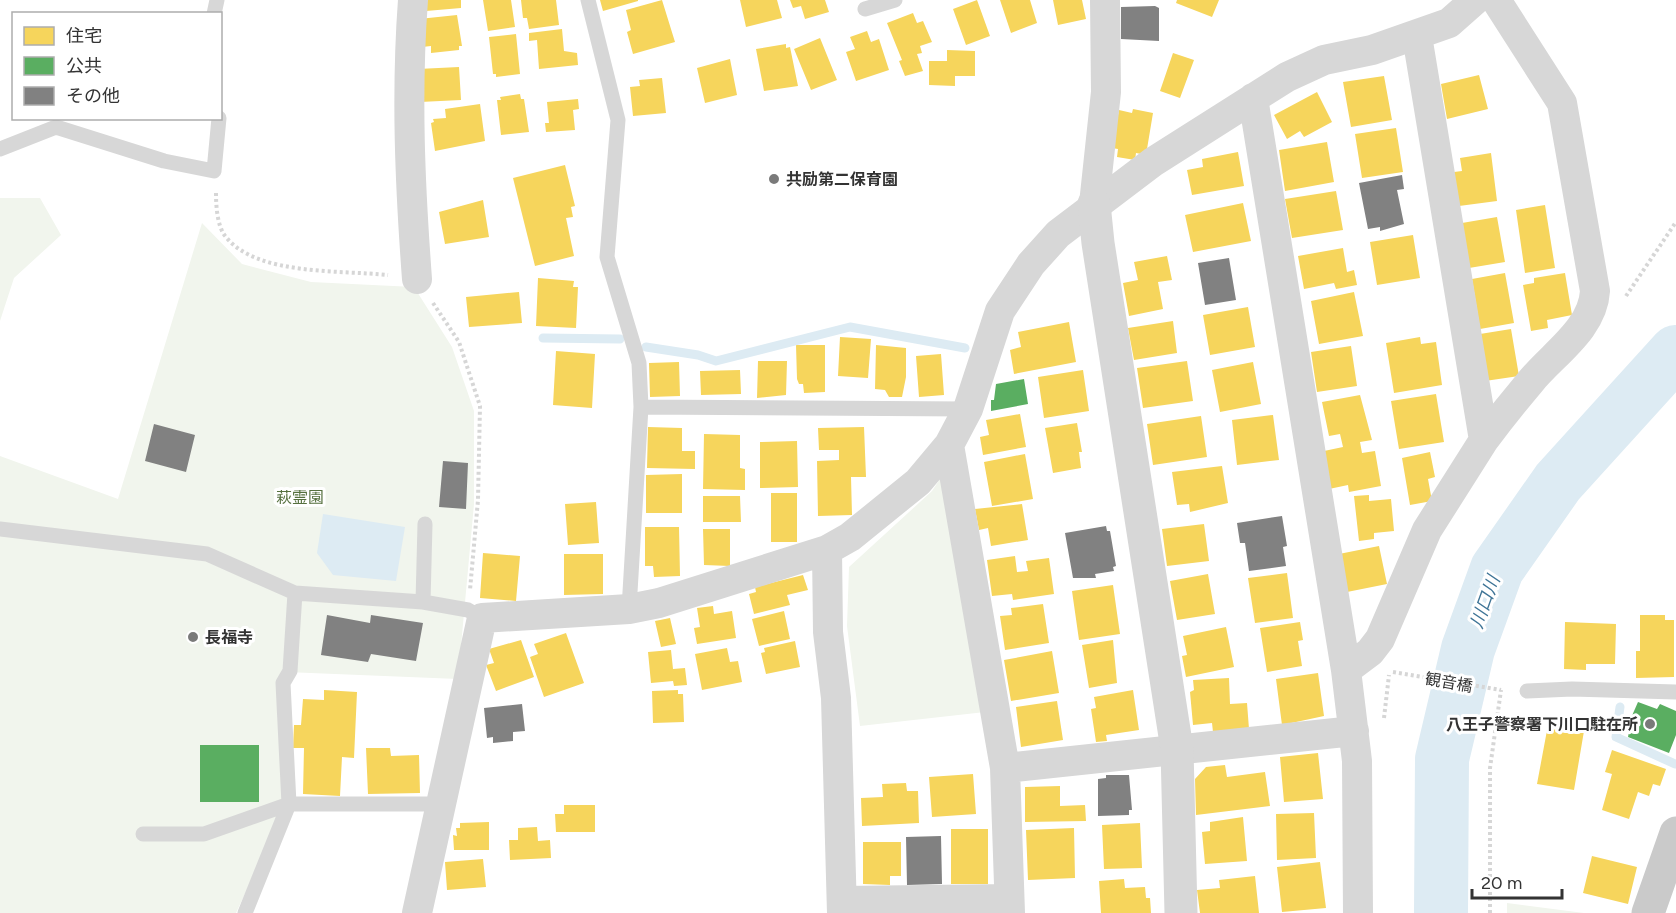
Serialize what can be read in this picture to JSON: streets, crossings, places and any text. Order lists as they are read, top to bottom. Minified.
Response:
{"streets":{"path":["観音橋"]},"water":["川口川"],"parks":["萩霊園"],"places":["共励第二保育園","長福寺","八王子警察署下川口駐在所"],"legend":["住宅","公共","その他"],"scale_bar":"20 m"}
